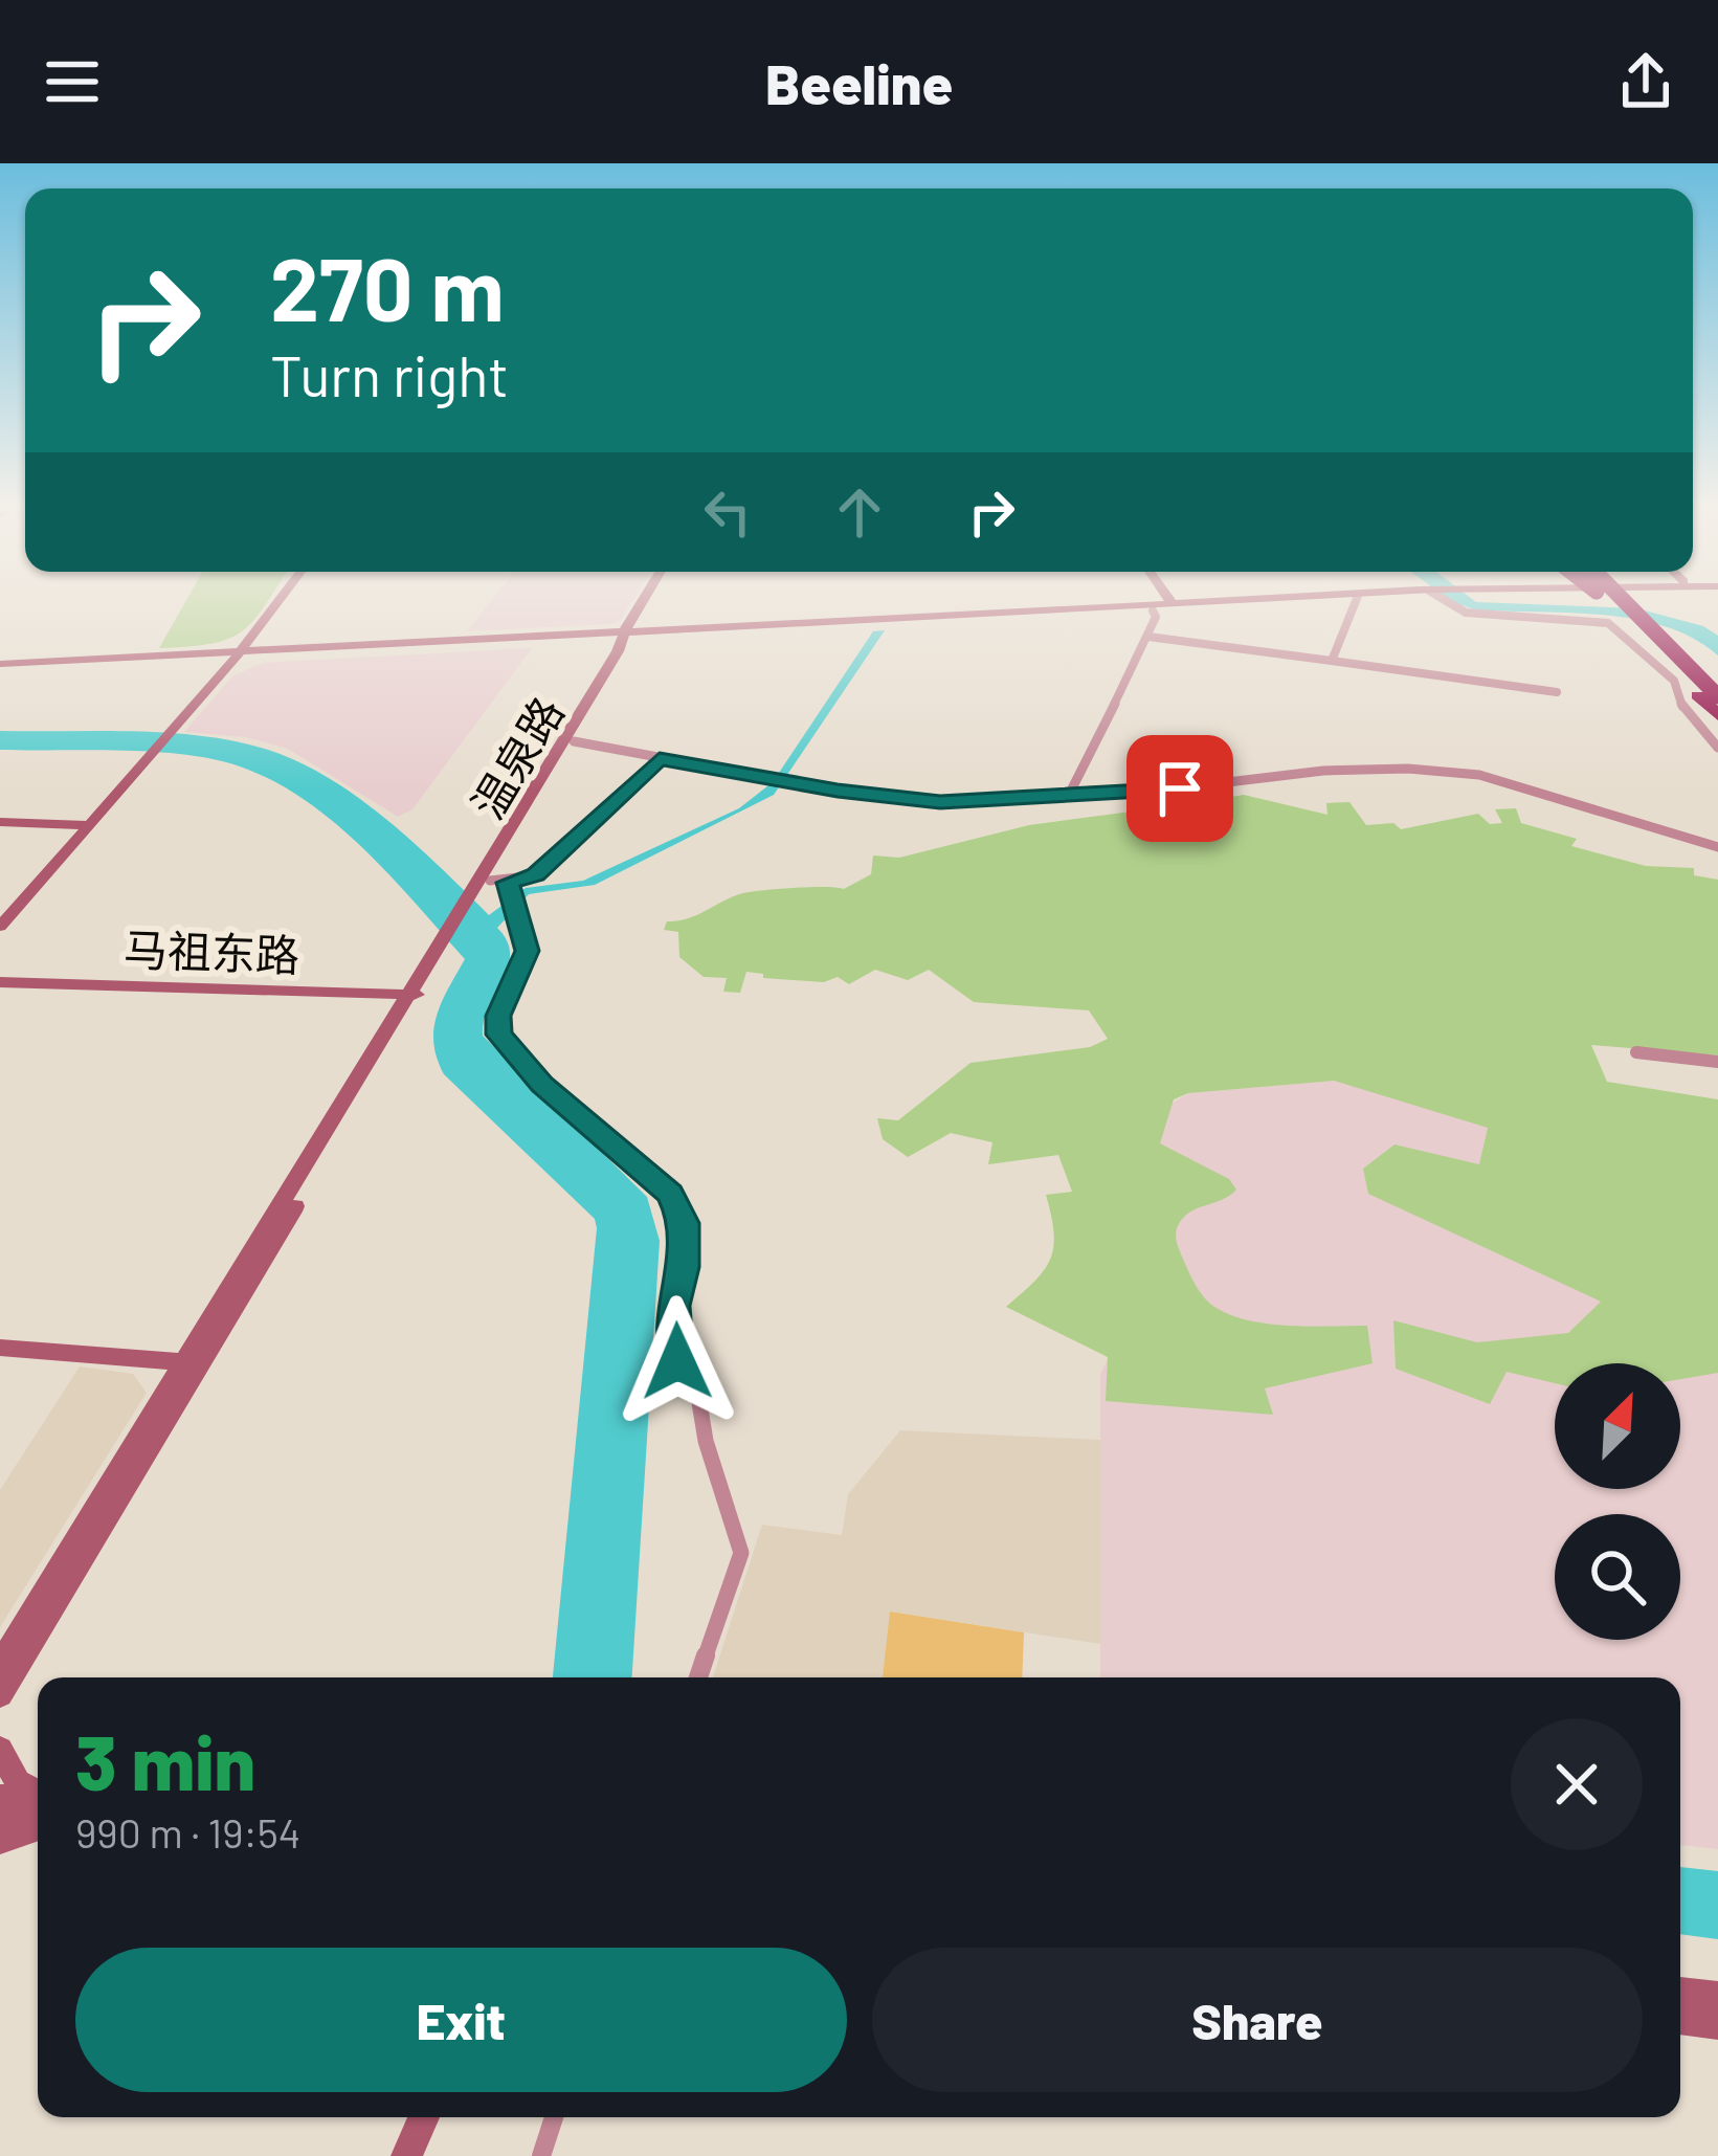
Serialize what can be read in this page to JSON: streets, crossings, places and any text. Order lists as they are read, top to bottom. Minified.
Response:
{"streets":{"main road":["温泉路","马祖东路"]},"crossings":[["温泉路","马祖东路"]],"north":"top right","page":{"header":"Beeline","turn":["270 m","Turn right"],"heading":["3 min","990 m · 19:54"],"buttons":["Exit","Share"]}}
